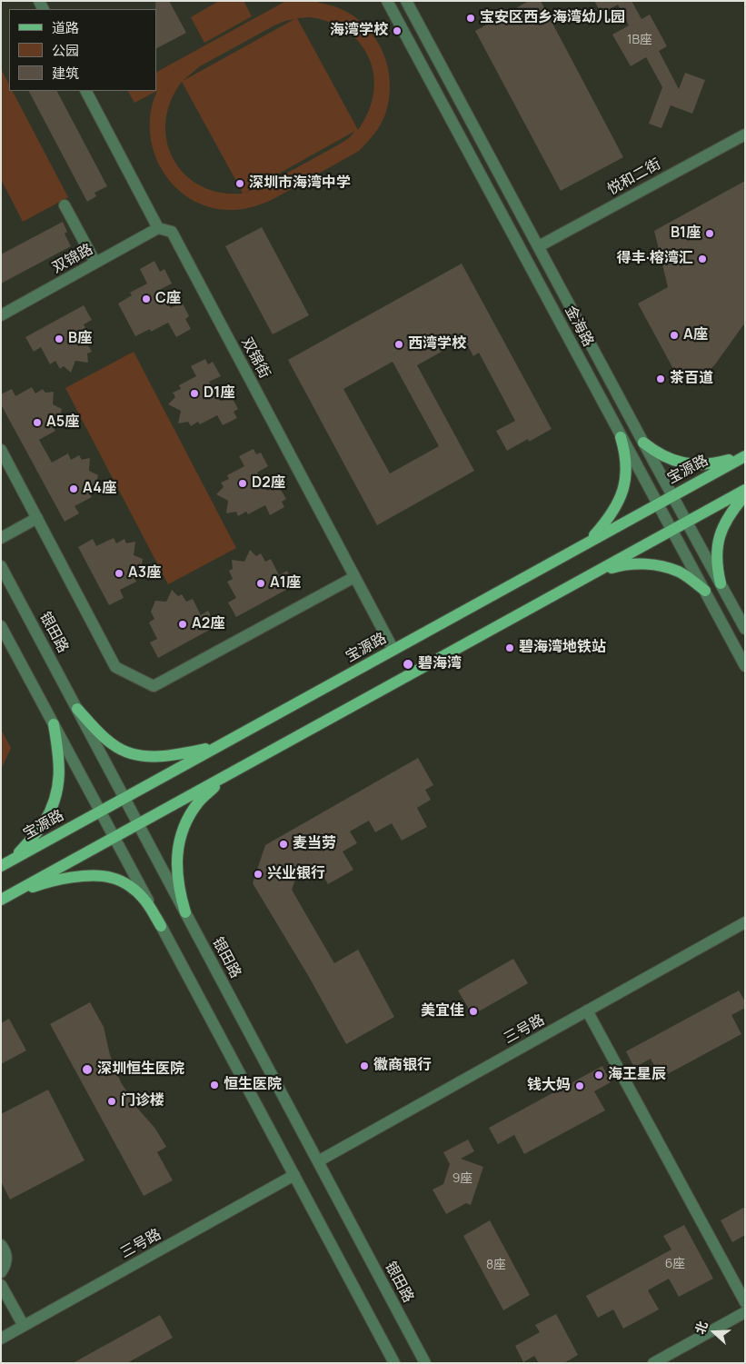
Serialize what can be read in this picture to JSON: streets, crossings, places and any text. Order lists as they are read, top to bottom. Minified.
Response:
{"streets":{"main road":["宝源路"],"street":["悦和二街","双锦路","金海路","双锦街","银田路","三号路"]},"crossings":[["悦和二街","金海路"],["双锦路","双锦街"],["金海路","宝源路"],["双锦街","宝源路"],["宝源路","银田路"],["银田路","三号路"]],"places":["宝安区西乡海湾幼儿园","海湾学校","深圳市海湾中学","B1座","得丰·榕湾汇","C座","A座","B座","西湾学校","茶百道","D1座","A5座","D2座","A4座","A3座","A1座","A2座","碧海湾地铁站","碧海湾","麦当劳","兴业银行","美宜佳","徽商银行","深圳恒生医院","海王星辰","恒生医院","钱大妈","门诊楼"],"house_numbers":["1B座","9座","6座","8座"],"legend":["道路","公园","建筑"],"north":"left"}
